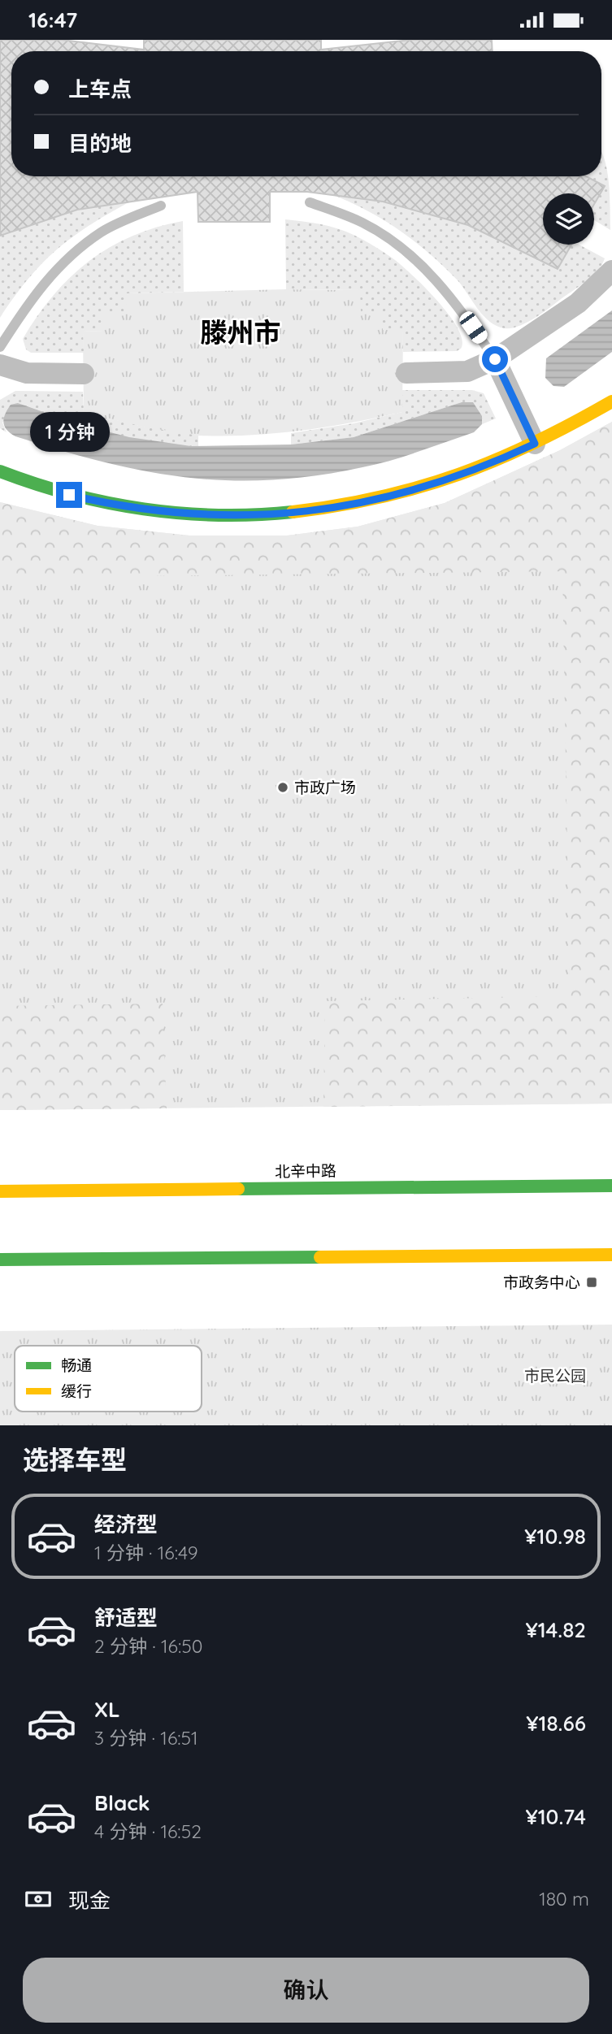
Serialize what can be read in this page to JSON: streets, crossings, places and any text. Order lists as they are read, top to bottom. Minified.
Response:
{"streets":{"main road":["北辛中路"]},"districts":["滕州市"],"parks":["市民公园"],"places":{"other":["市政广场"],"transit":["市政务中心"]},"legend":["畅通","缓行"],"page":{"status":"16:47","banner":["上车点","目的地"],"bubble":"1 分钟","heading":"选择车型","list":[{"name":"经济型","note":"1 分钟 · 16:49","value":"¥10.98"},{"name":"舒适型","note":"2 分钟 · 16:50","value":"¥14.82"},{"name":"XL","note":"3 分钟 · 16:51","value":"¥18.66"},{"name":"Black","note":"4 分钟 · 16:52","value":"¥10.74"}],"pay":["现金","180 m"],"buttons":"确认"}}
